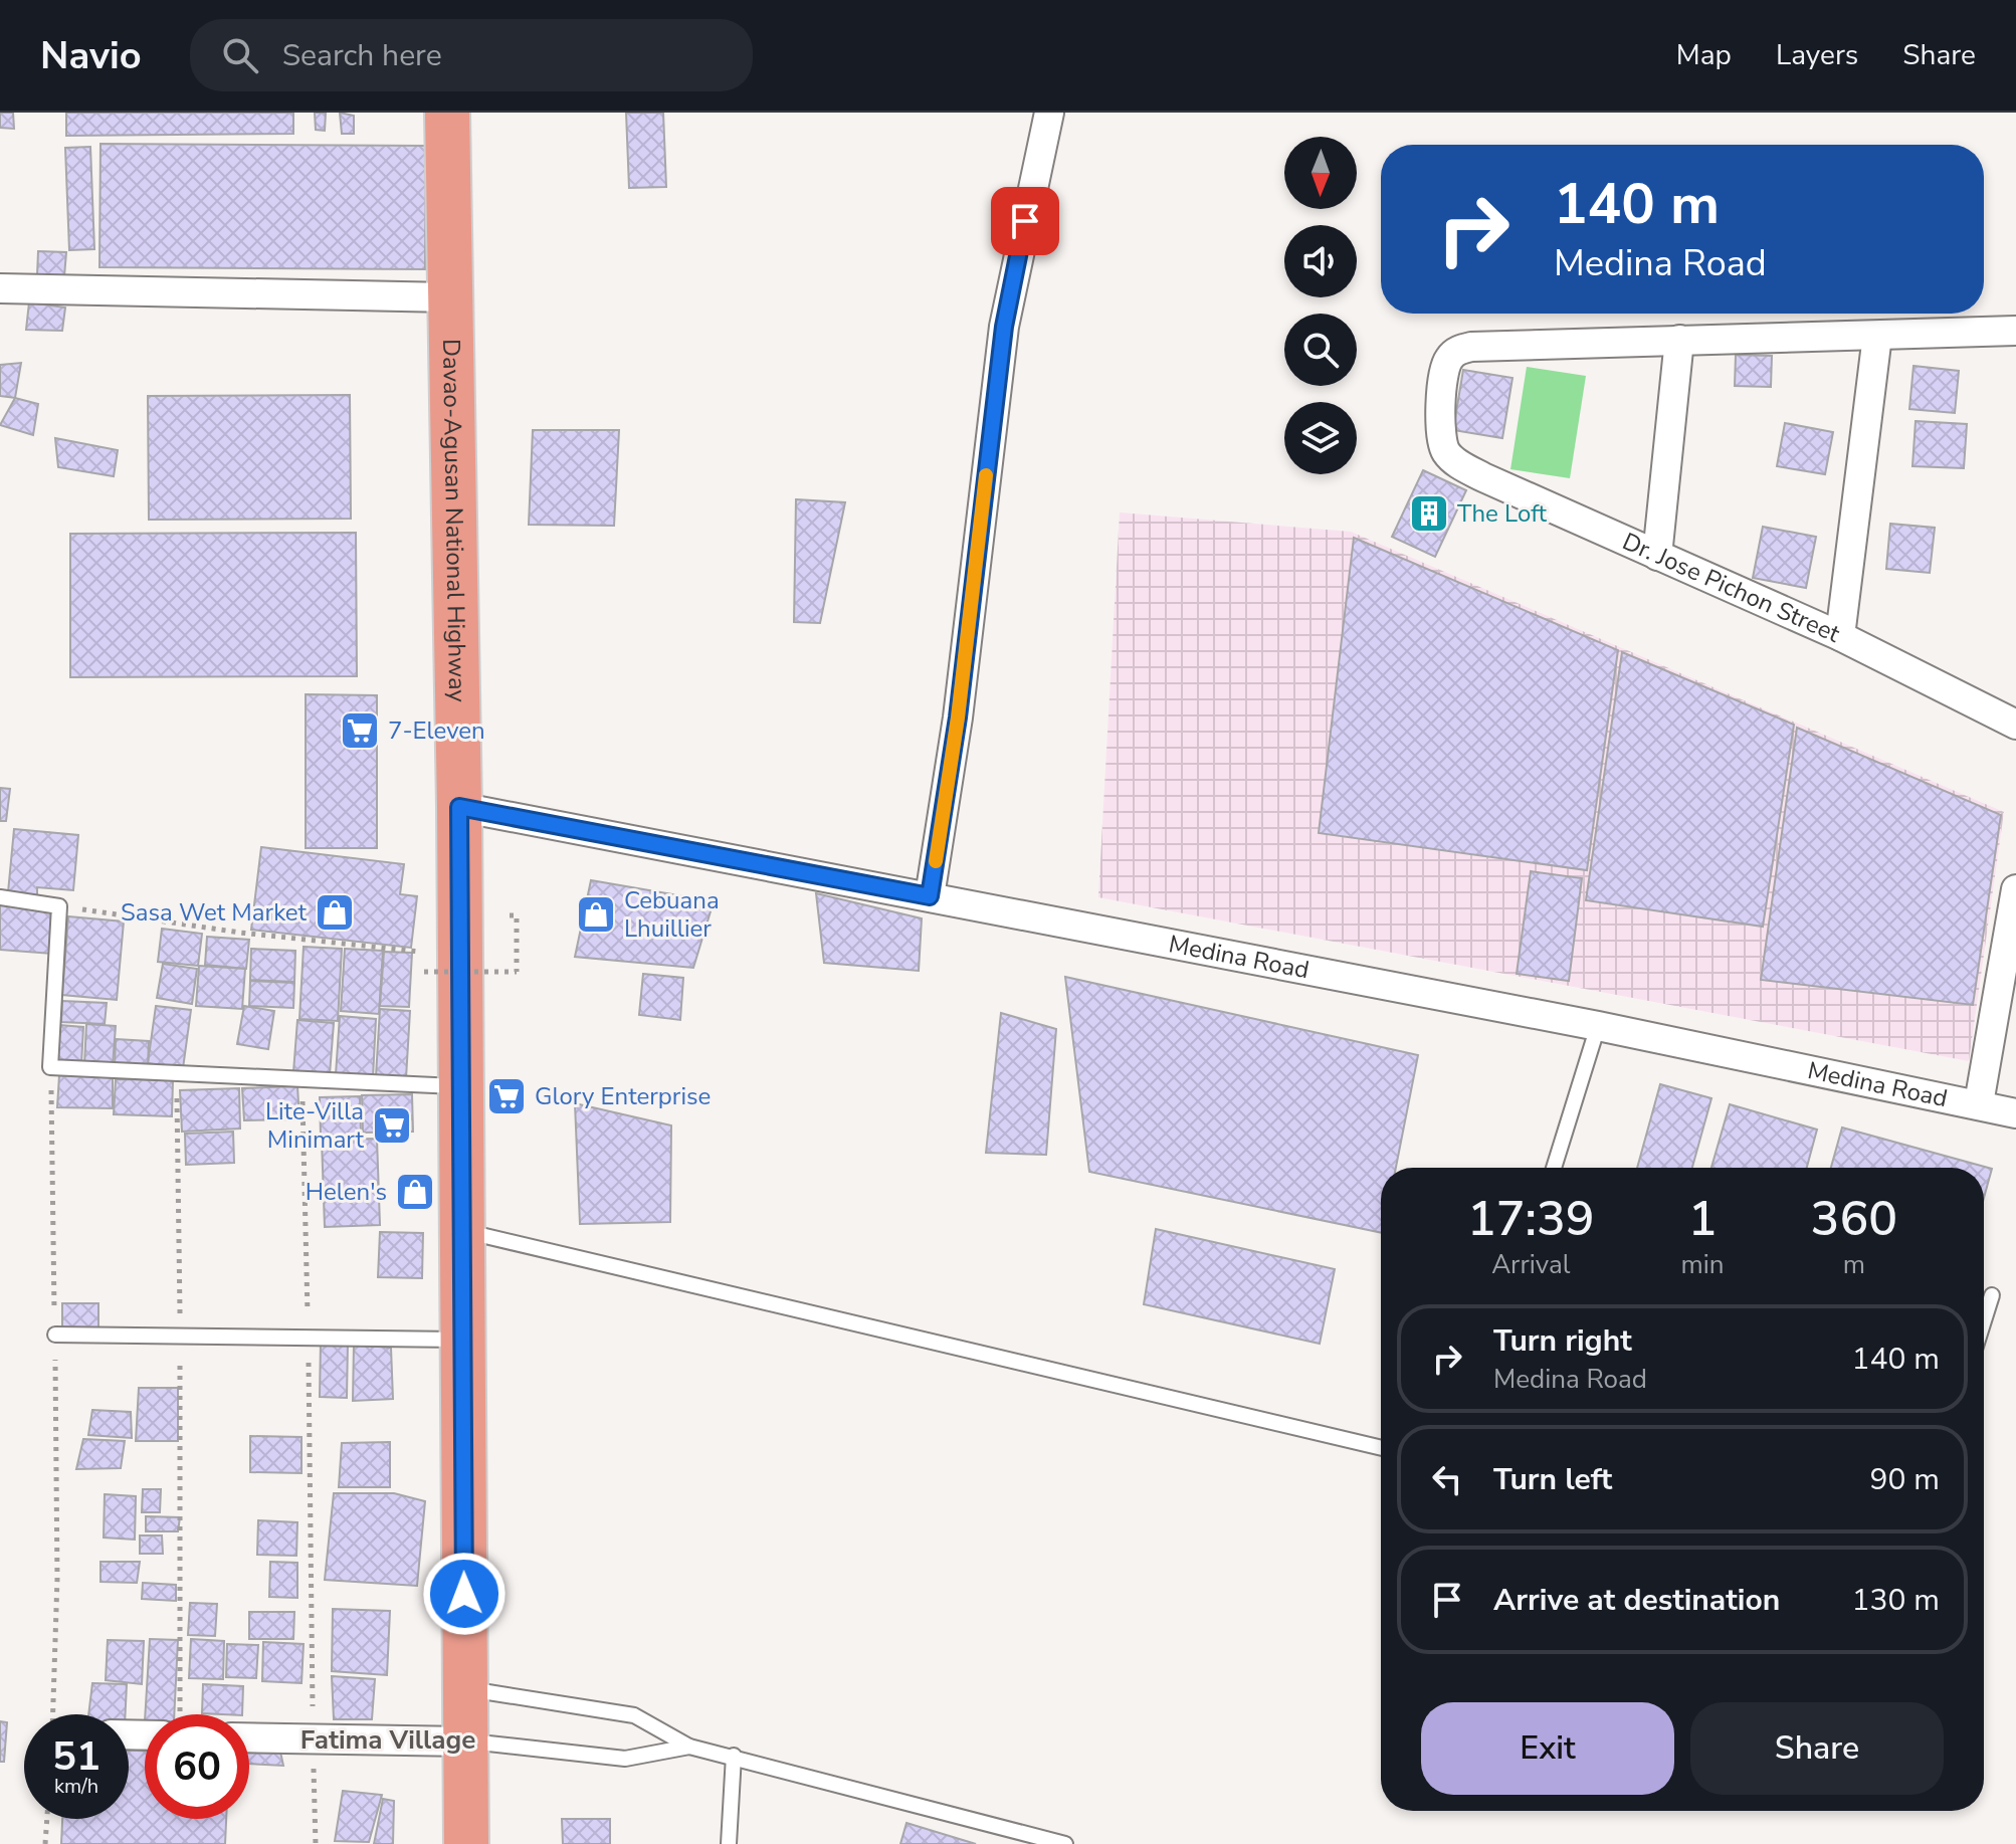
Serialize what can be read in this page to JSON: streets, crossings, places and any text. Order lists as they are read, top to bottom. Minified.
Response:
{"streets":{"main road":["Davao-Agusan National Highway"],"street":["Dr. Jose Pichon Street","Medina Road"]},"crossings":[["Davao-Agusan National Highway","Medina Road"]],"districts":["Fatima Village"],"places":{"building":["The Loft"],"supermarket":["7-Eleven","Glory Enterprise","Lite-Villa Minimart"],"shop":["Sasa Wet Market","Cebuana Lhuillier","Helen's"]},"north":"bottom","page":{"header":"Navio","search":"Search here","nav":["Map","Layers","Share"],"turn":["140 m","Medina Road"],"eta":["17:39","Arrival","1","min","360","m"],"list":[{"name":"Turn right","note":"Medina Road","value":"140 m"},{"name":"Turn left","value":"90 m"},{"name":"Arrive at destination","value":"130 m"}],"buttons":["Exit","Share"],"speed":"51 km/h","limit":"60"}}
